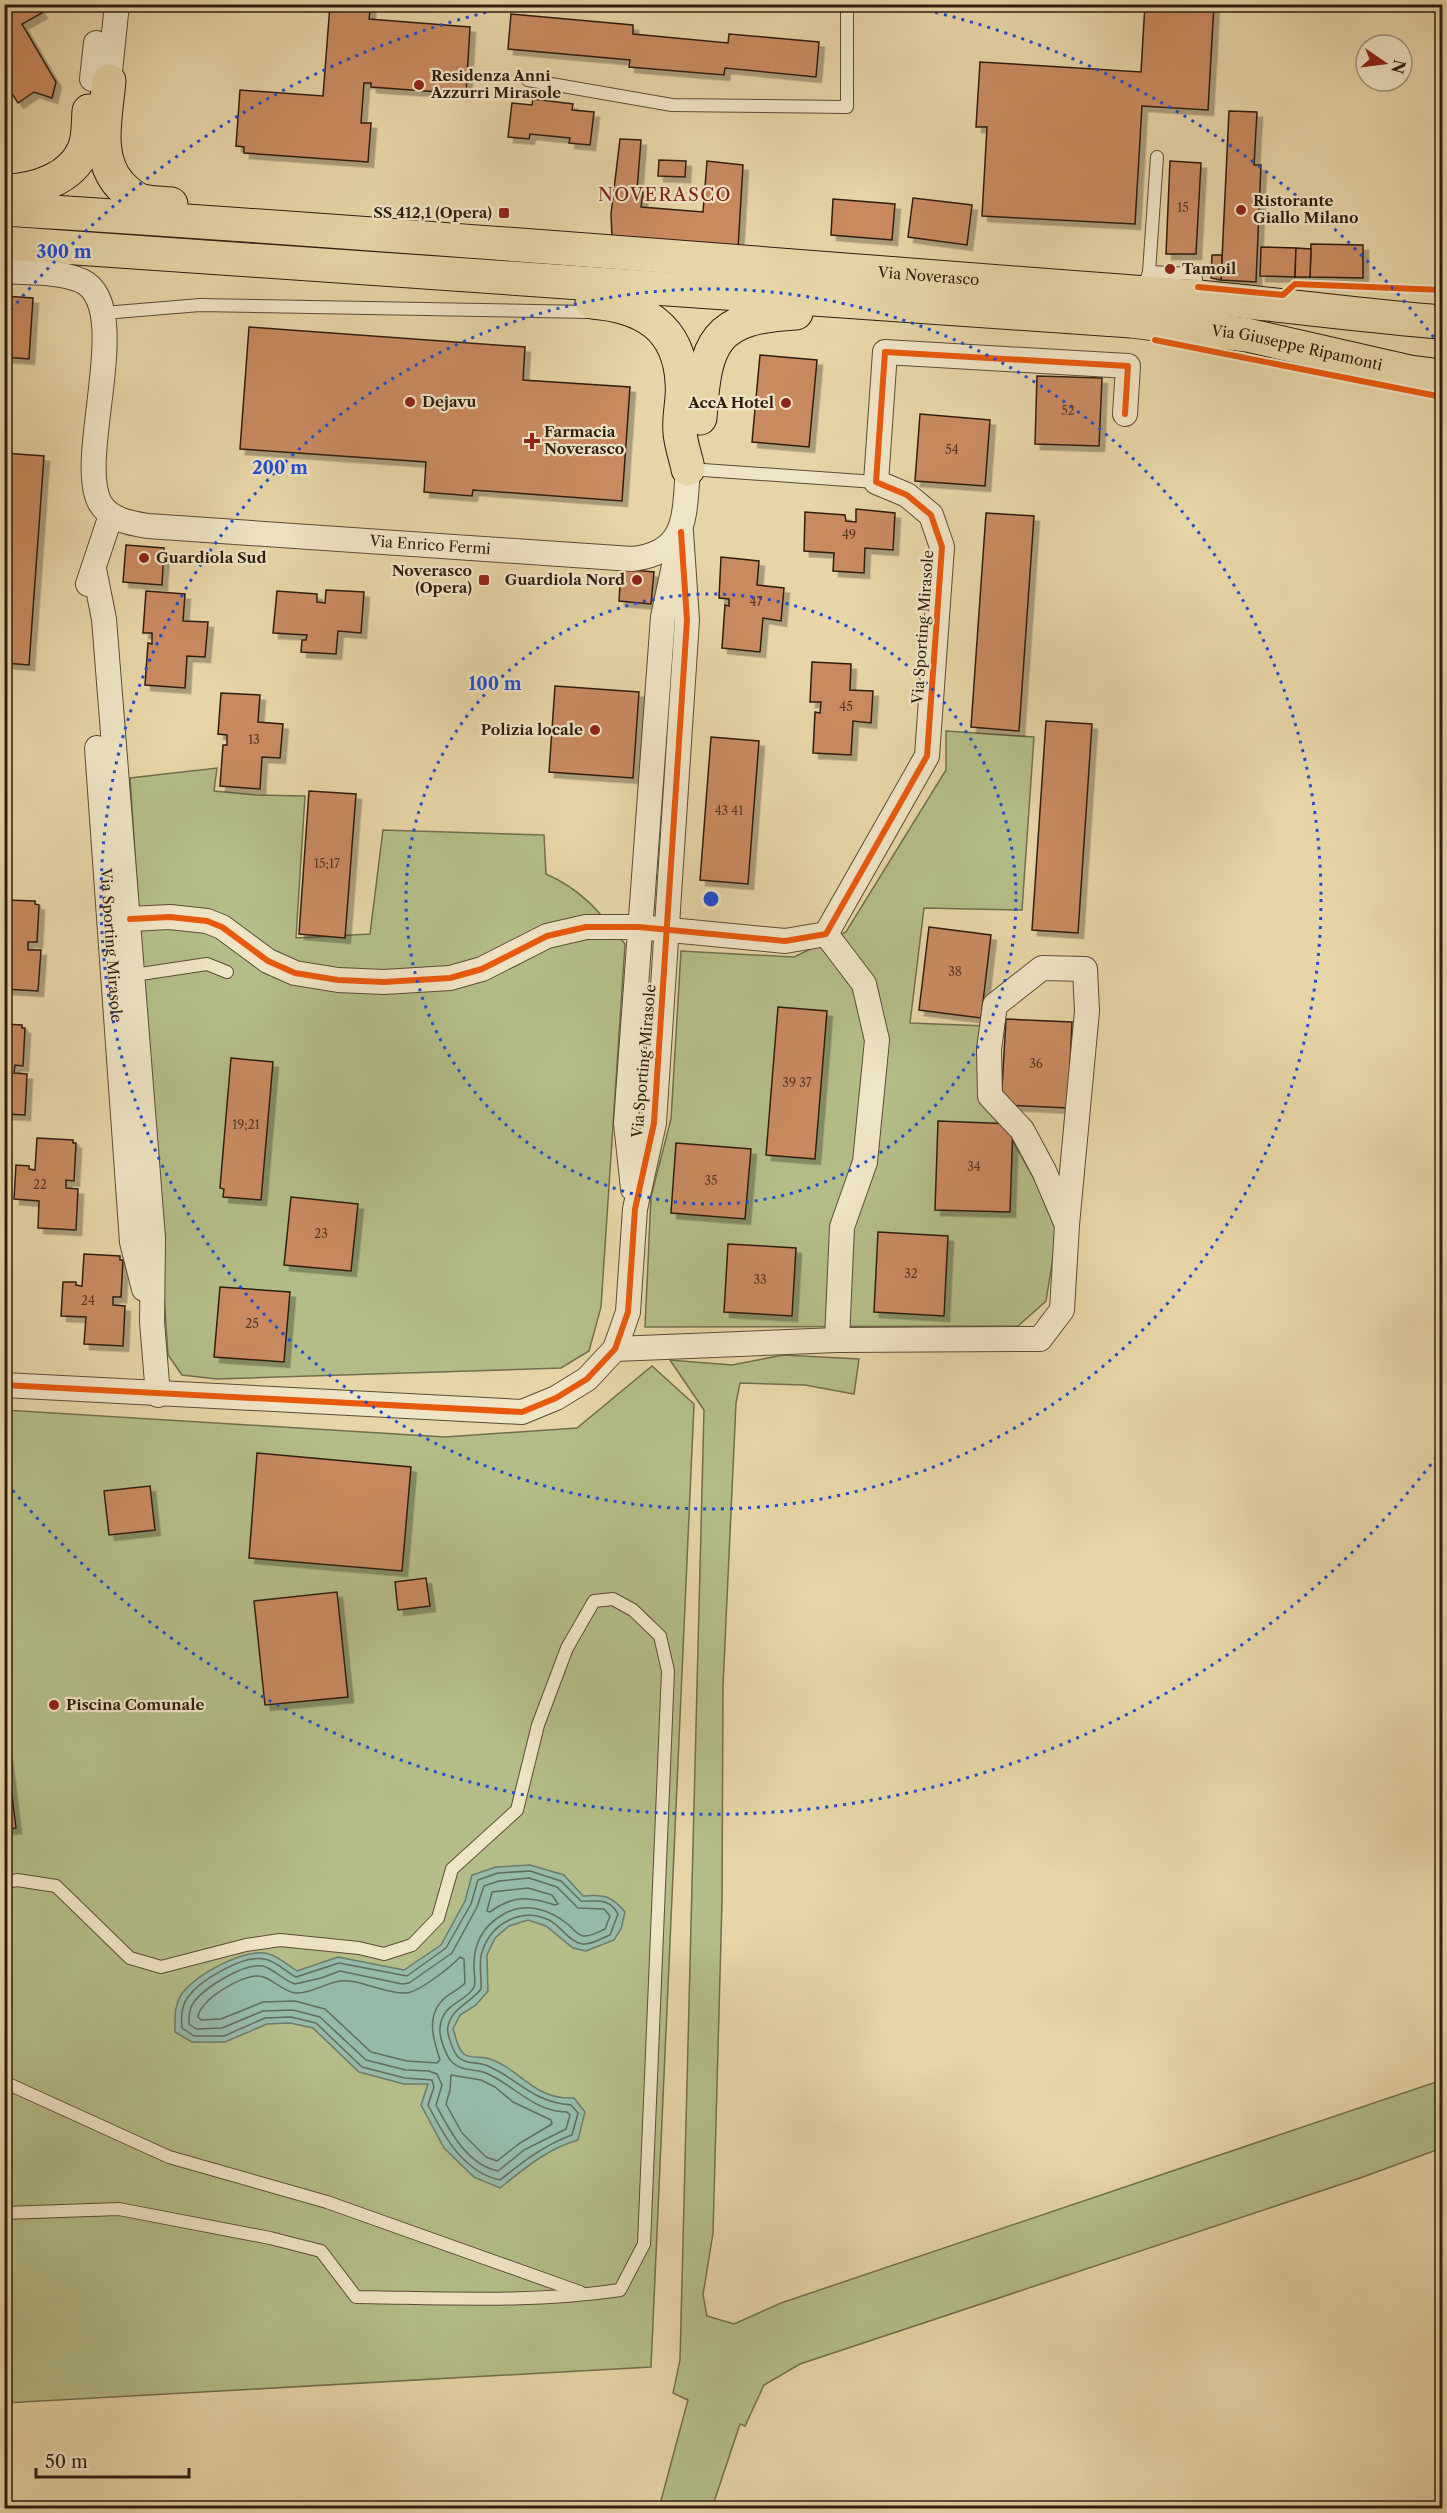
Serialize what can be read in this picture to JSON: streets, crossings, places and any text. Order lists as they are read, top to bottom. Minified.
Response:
{"streets":{"main road":["Via Noverasco","Via Giuseppe Ripamonti"],"street":["Via Enrico Fermi","Via Sporting Mirasole"]},"crossings":[["Via Enrico Fermi","Via Sporting Mirasole"]],"districts":["NOVERASCO"],"places":{"other":["Residenza Anni Azzurri Mirasole","Ristorante Giallo Milano","Tamoil","Dejavu","AccA Hotel","Guardiola Sud","Guardiola Nord","Polizia locale","Piscina Comunale"],"transit":["SS 412,1 (Opera)","Noverasco (Opera)"],"health":["Farmacia Noverasco"]},"house_numbers":["15","52","54","49","47","45","13","43 41","15;17","38","36","39 37","19;21","34","35","22","23","32","33","24","25"],"scale_bar":"50 m","north":"right","rings":["300 m","200 m","100 m"]}
